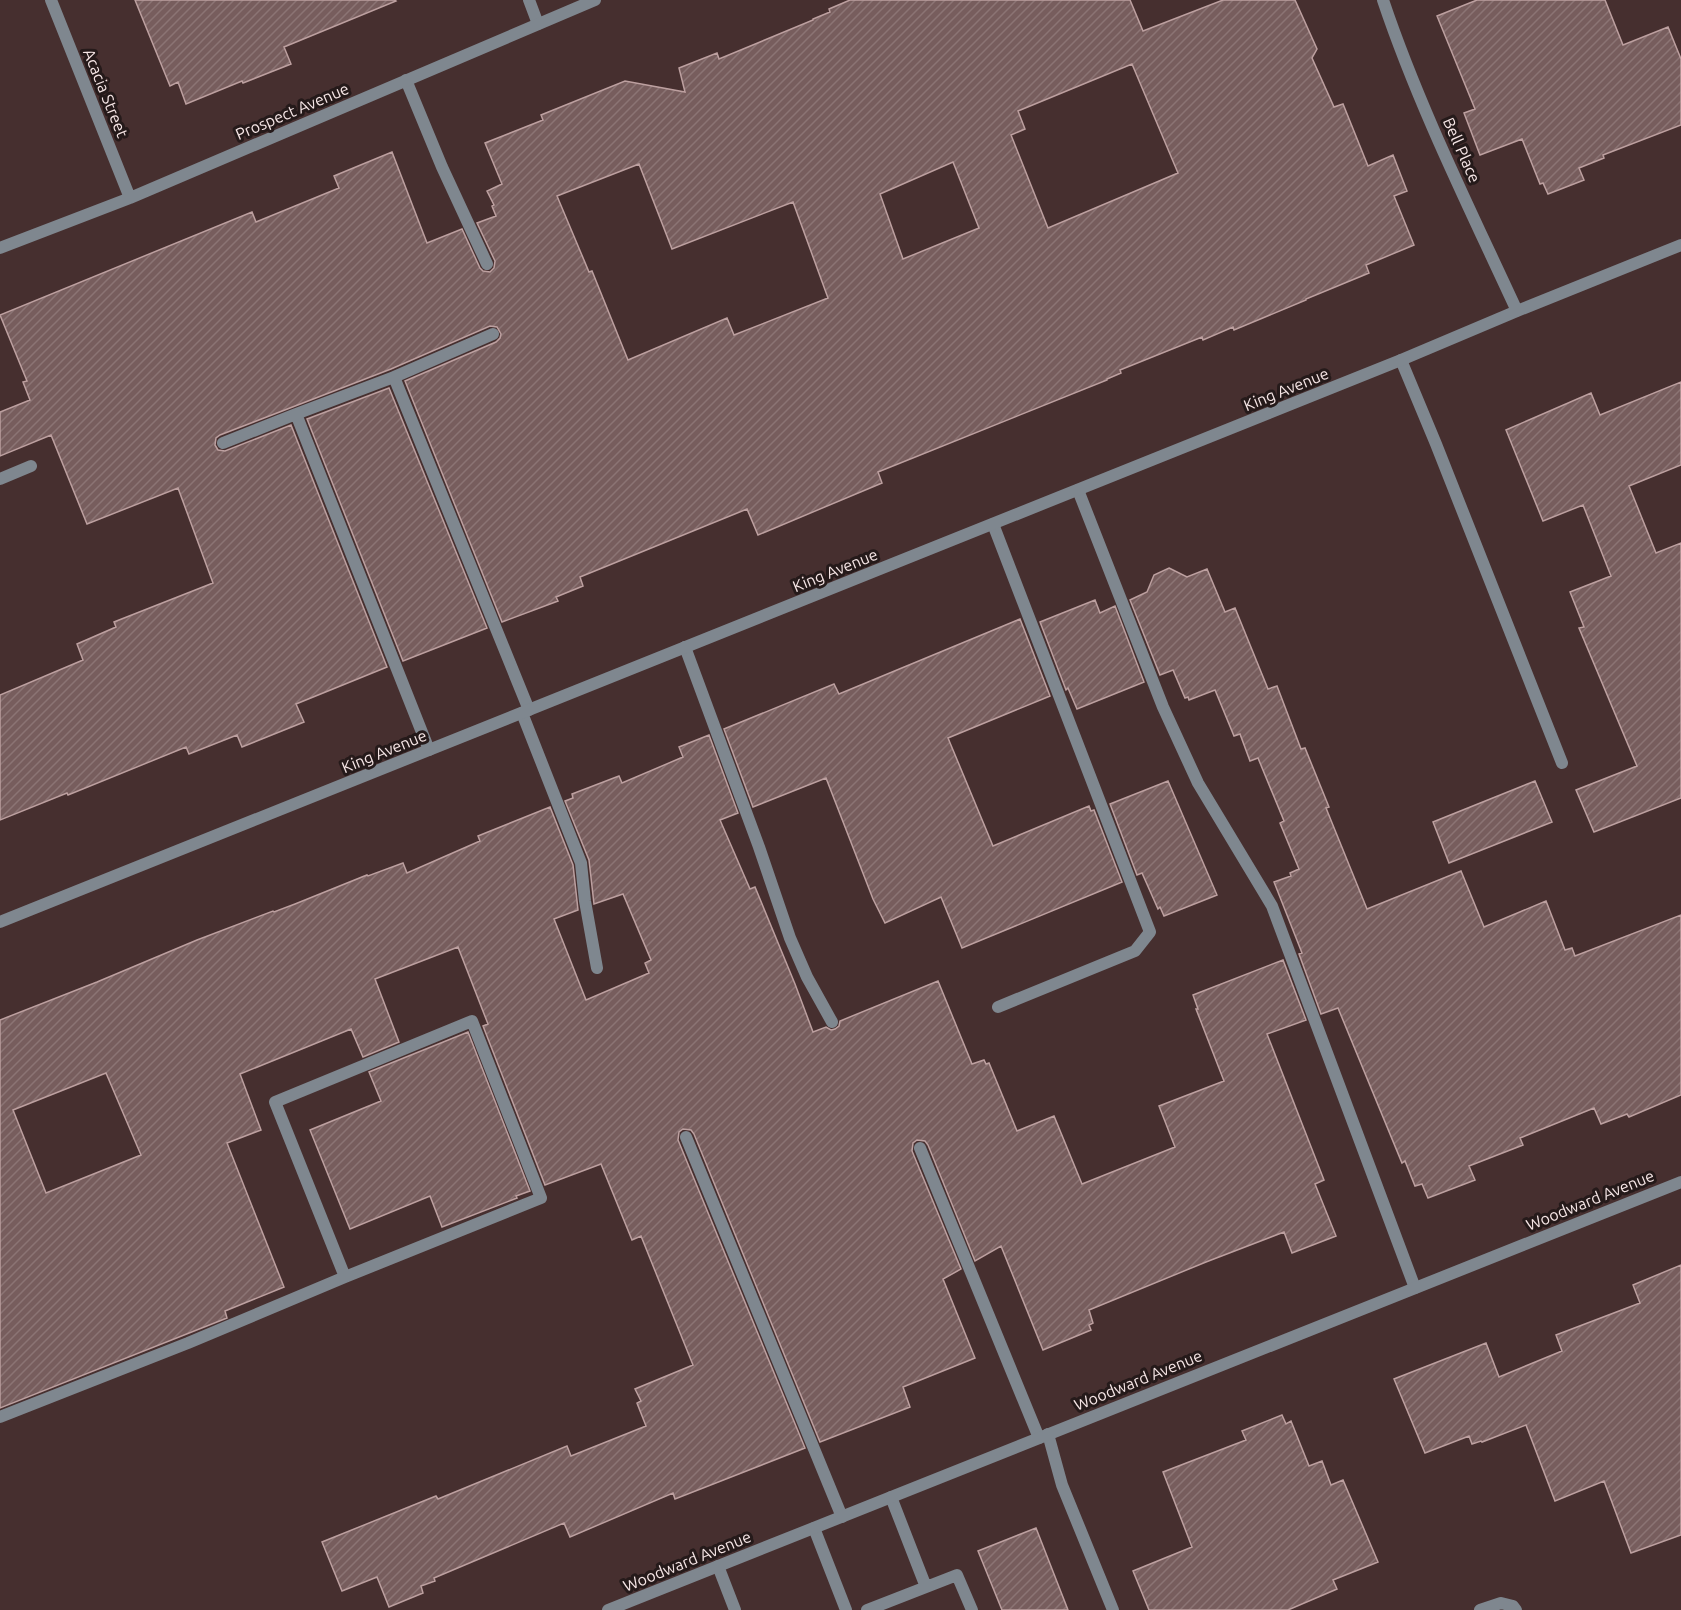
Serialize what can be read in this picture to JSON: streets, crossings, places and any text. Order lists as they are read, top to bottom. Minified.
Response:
{"streets":{"street":["Acacia Street","Prospect Avenue","Bell Place","King Avenue","Woodward Avenue"]},"crossings":[["Acacia Street","Prospect Avenue"],["Bell Place","King Avenue"]]}
